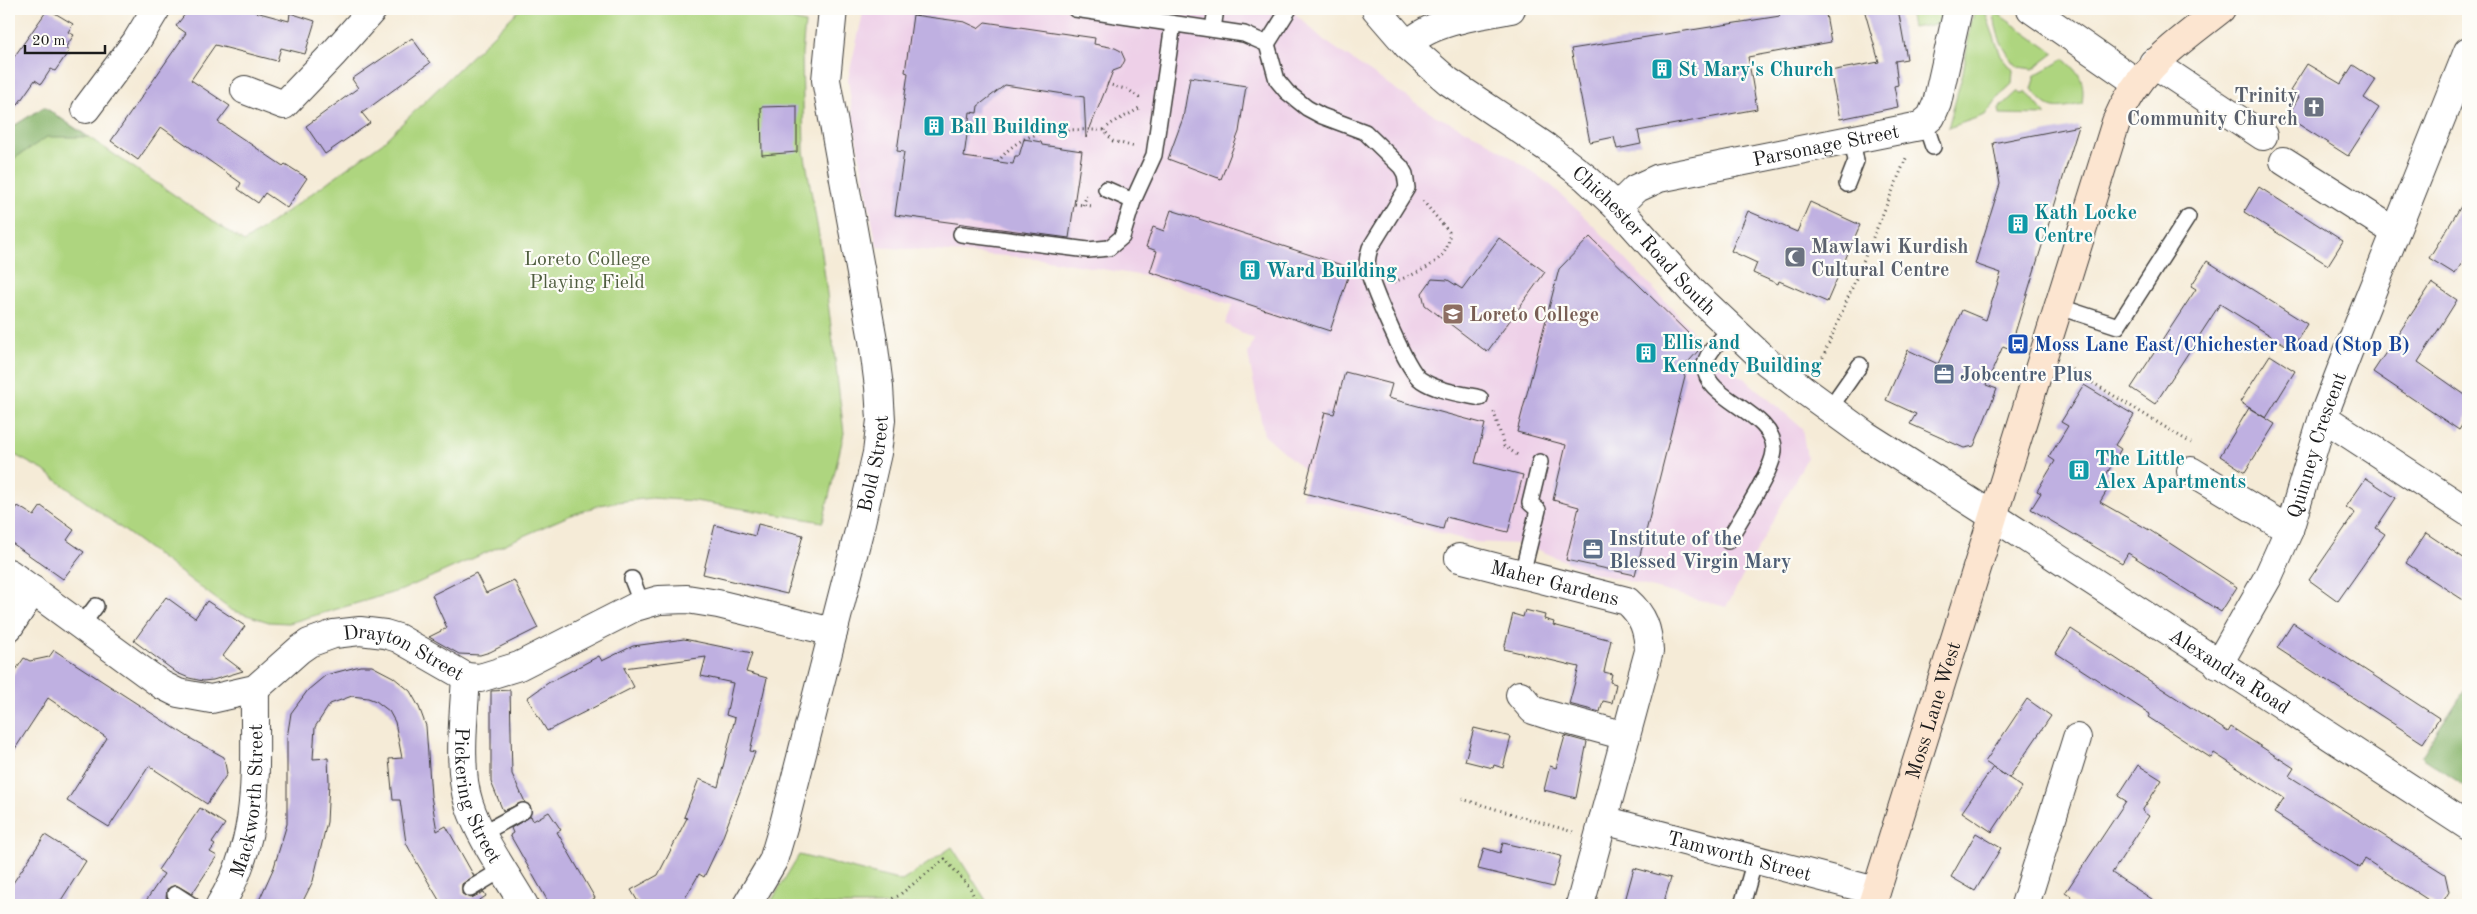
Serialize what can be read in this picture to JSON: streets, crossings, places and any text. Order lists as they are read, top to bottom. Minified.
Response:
{"streets":{"main road":["Moss Lane West"],"street":["Parsonage Street","Chichester Road South","Quinney Crescent","Bold Street","Maher Gardens","Drayton Street","Alexandra Road","Pickering Street","Mackworth Street","Tamworth Street"]},"crossings":[["Parsonage Street","Chichester Road South"],["Chichester Road South","Alexandra Road"],["Chichester Road South","Moss Lane West"],["Quinney Crescent","Alexandra Road"],["Bold Street","Drayton Street"],["Maher Gardens","Tamworth Street"],["Drayton Street","Pickering Street"],["Drayton Street","Mackworth Street"],["Alexandra Road","Moss Lane West"],["Moss Lane West","Tamworth Street"]],"parks":["Loreto College Playing Field"],"places":{"building":["St Mary's Church","Ball Building","Kath Locke Centre","Ward Building","Ellis and Kennedy Building","The Little Alex Apartments"],"church":["Trinity Community Church"],"mosque":["Mawlawi Kurdish Cultural Centre"],"school or university":["Loreto College"],"bus stop":["Moss Lane East/Chichester Road (Stop B)"],"office":["Jobcentre Plus","Institute of the Blessed Virgin Mary"]},"scale_bar":"20 m"}
